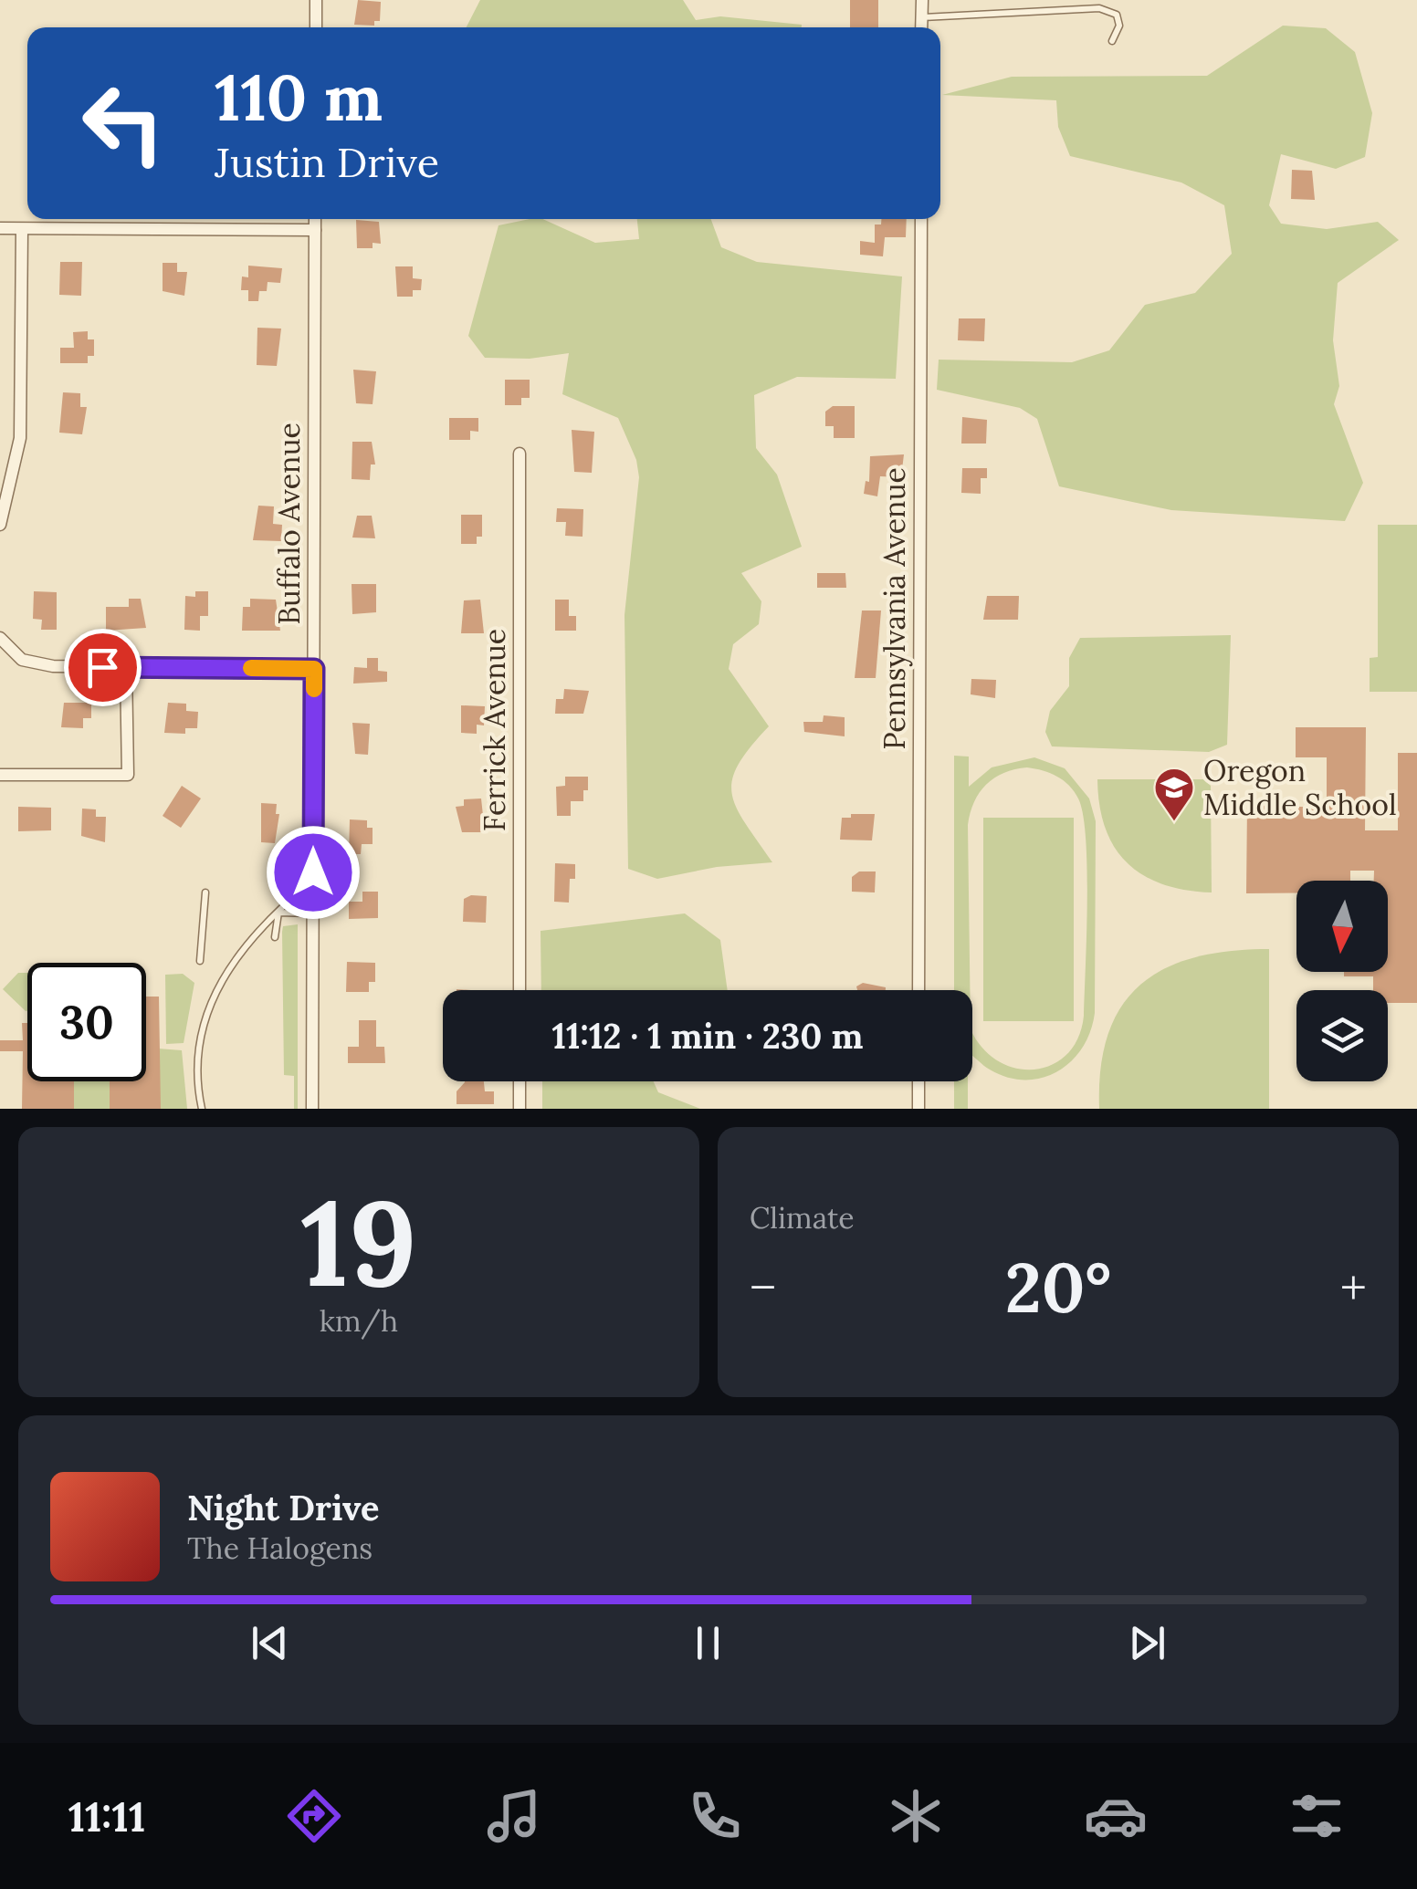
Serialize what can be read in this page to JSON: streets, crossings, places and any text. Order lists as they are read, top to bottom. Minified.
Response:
{"streets":{"street":["Buffalo Avenue","Pennsylvania Avenue","Ferrick Avenue"]},"places":{"school or university":["Oregon Middle School"]},"north":"bottom","page":{"turn":["110 m","Justin Drive"],"limit":"30","trip":"11:12 · 1 min · 230 m","tile":[["19","km/h"],"Climate"],"heat":["−","20°","+"],"song":["Night Drive","The Halogens"],"tabs":"11:11"}}
